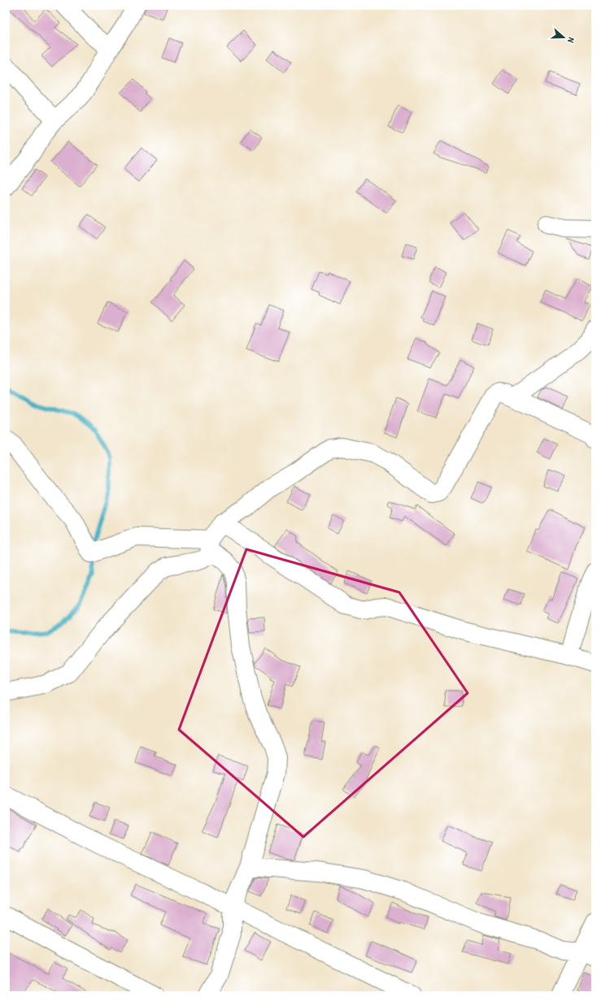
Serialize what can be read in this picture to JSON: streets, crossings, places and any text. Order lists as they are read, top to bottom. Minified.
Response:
{"north":"right"}
